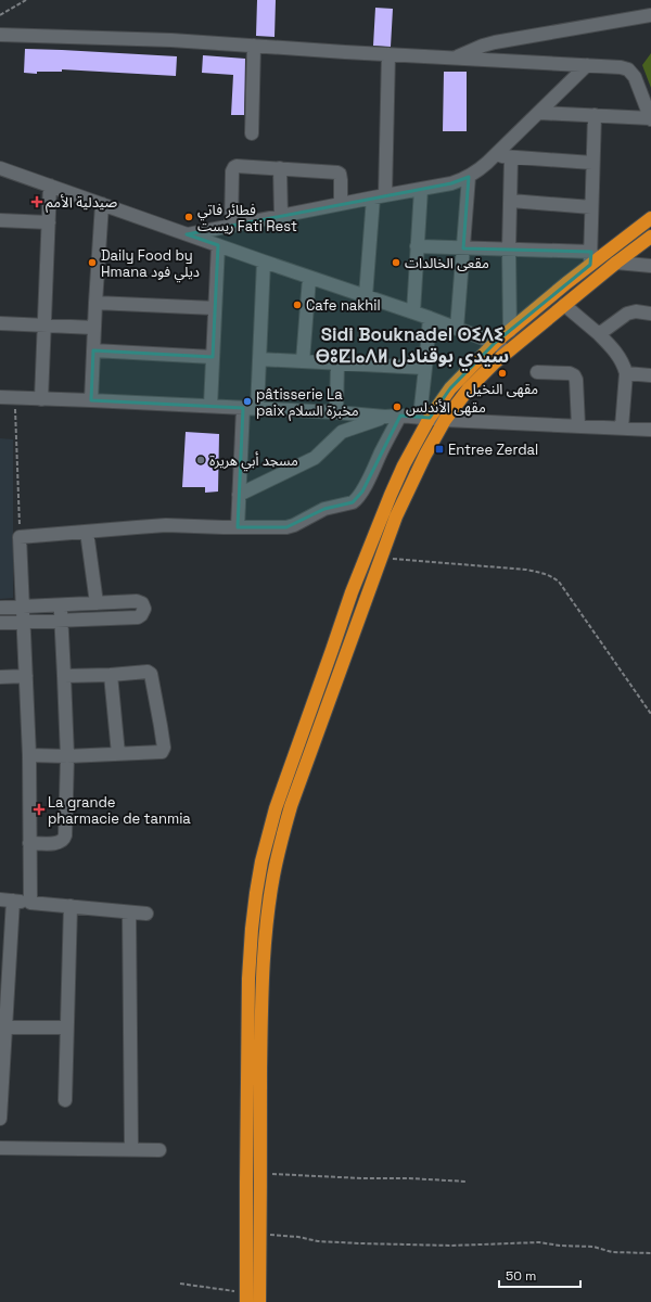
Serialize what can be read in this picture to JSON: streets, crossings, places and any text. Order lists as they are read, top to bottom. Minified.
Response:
{"districts":["Sidi Bouknadel ⵙⵉⴷⵉ ⴱⵓⵇⵏⴰⴷⵍ سيدي بوقنادل"],"places":{"health":["صيدلية الأمم","La grande pharmacie de tanmia"],"other":["فطائر فاتي ريست Fati Rest","Daily Food by Hmana ديلي فود","مقعى الخالدات","Cafe nakhil","مقهى النخيل","pâtisserie La paix مخبزة السلام","مقهى الأندلس","مسجد أبي هريرة"],"transit":["Entree Zerdal"]},"scale_bar":"50 m"}
